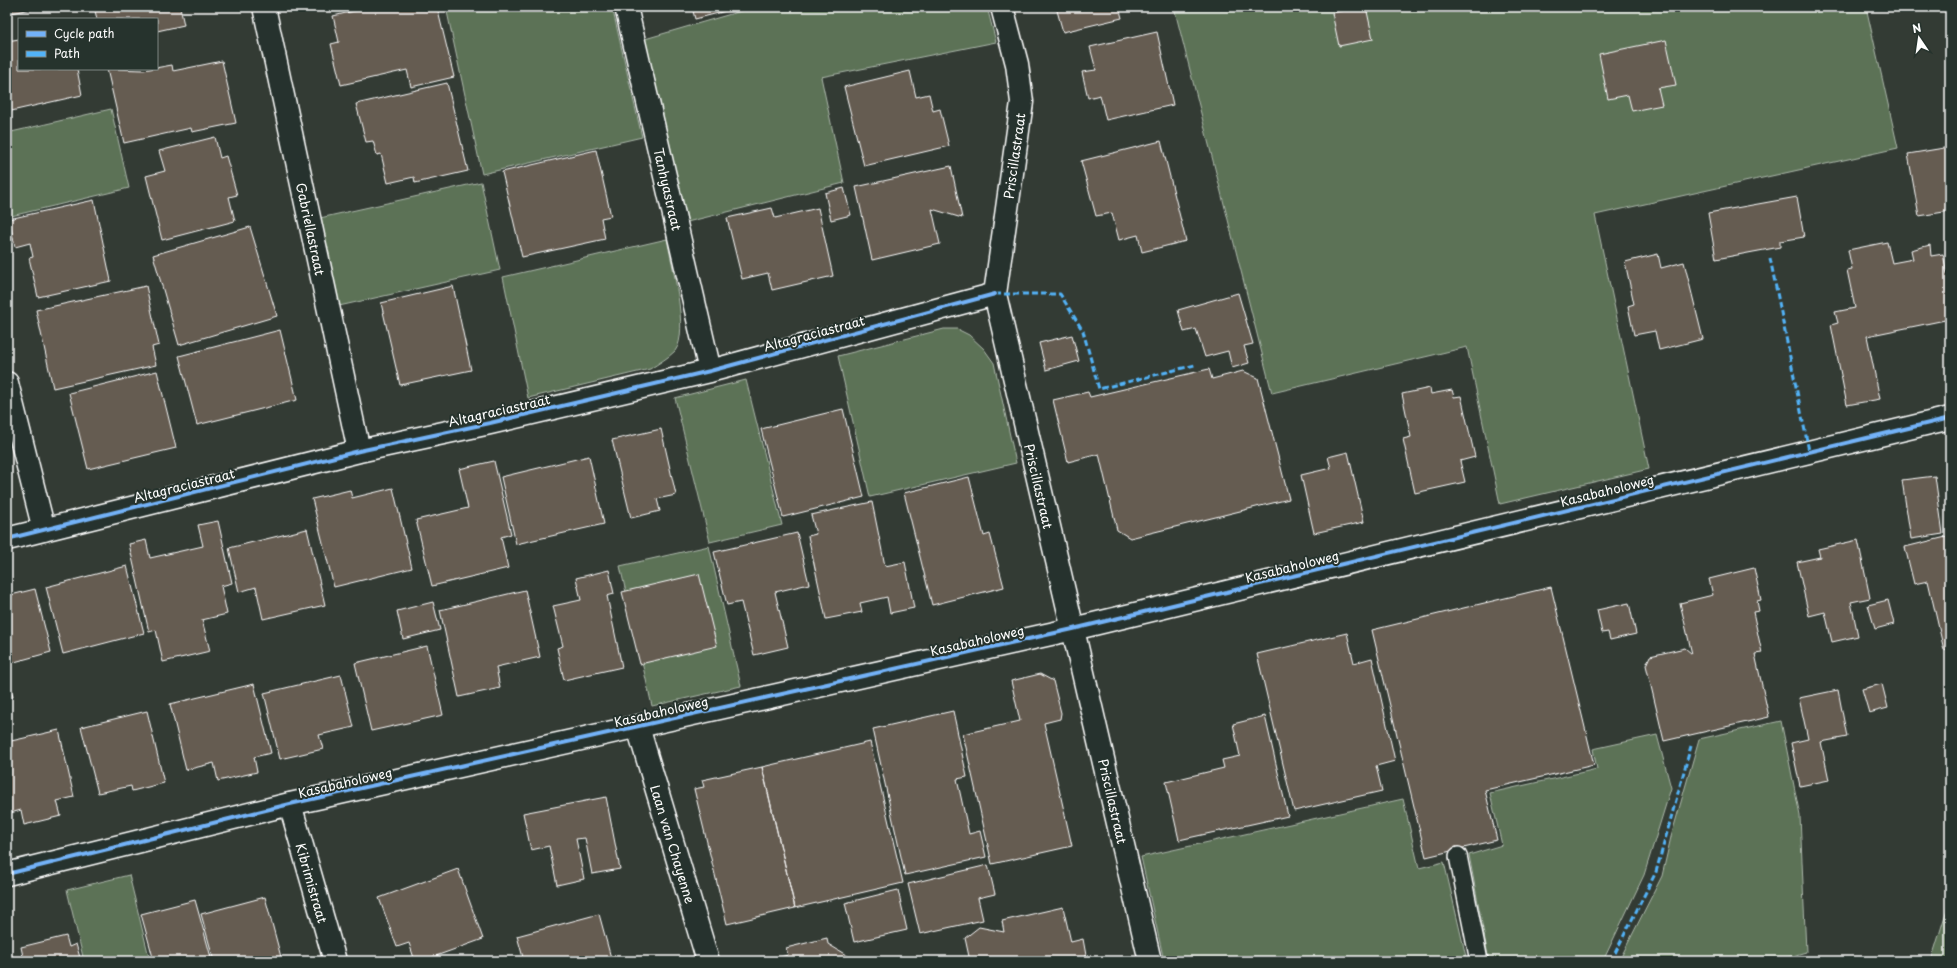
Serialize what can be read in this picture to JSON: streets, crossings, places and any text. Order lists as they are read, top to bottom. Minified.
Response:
{"streets":{"street":["Priscillastraat","Tanhyastraat","Gabriellastraat","Altagraciastraat","Kasabaholoweg","Laan van Chayenne","Kibrimistraat"]},"crossings":[["Priscillastraat","Altagraciastraat"],["Priscillastraat","Kasabaholoweg"],["Tanhyastraat","Altagraciastraat"],["Gabriellastraat","Altagraciastraat"],["Kasabaholoweg","Laan van Chayenne"],["Kasabaholoweg","Kibrimistraat"]],"legend":["Cycle path","Path"],"north":"top"}
